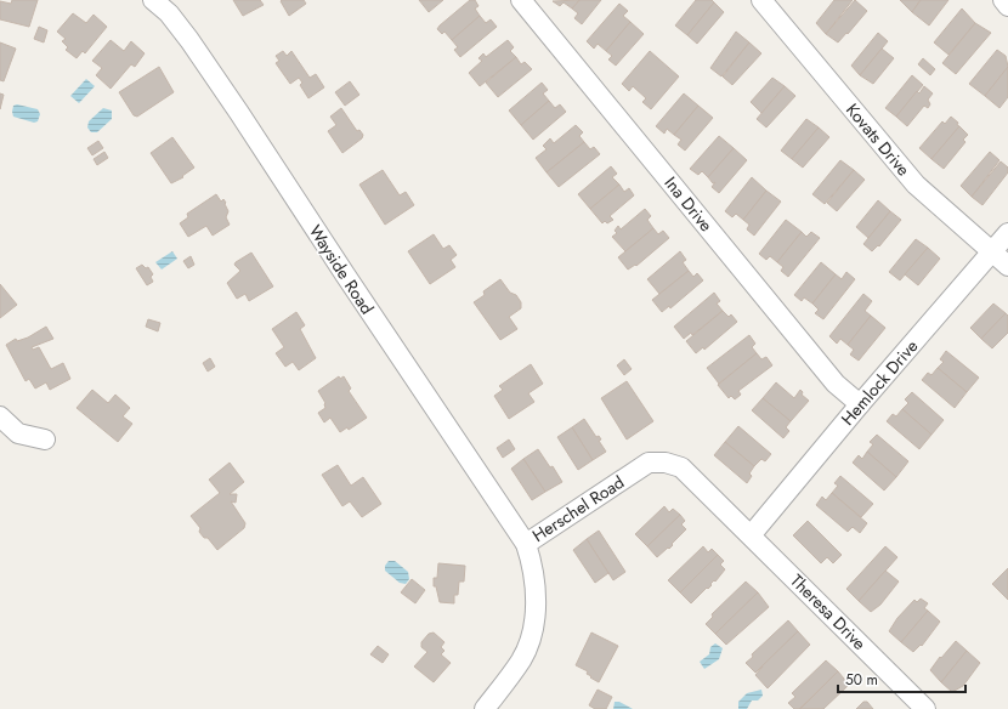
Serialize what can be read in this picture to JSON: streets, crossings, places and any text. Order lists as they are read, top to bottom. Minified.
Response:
{"streets":{"street":["Kovats Drive","Ina Drive","Wayside Road","Hemlock Drive","Herschel Road","Theresa Drive"]},"crossings":[["Kovats Drive","Hemlock Drive"],["Ina Drive","Hemlock Drive"],["Wayside Road","Herschel Road"],["Hemlock Drive","Herschel Road"],["Hemlock Drive","Theresa Drive"],["Herschel Road","Theresa Drive"]],"scale_bar":"50 m"}
